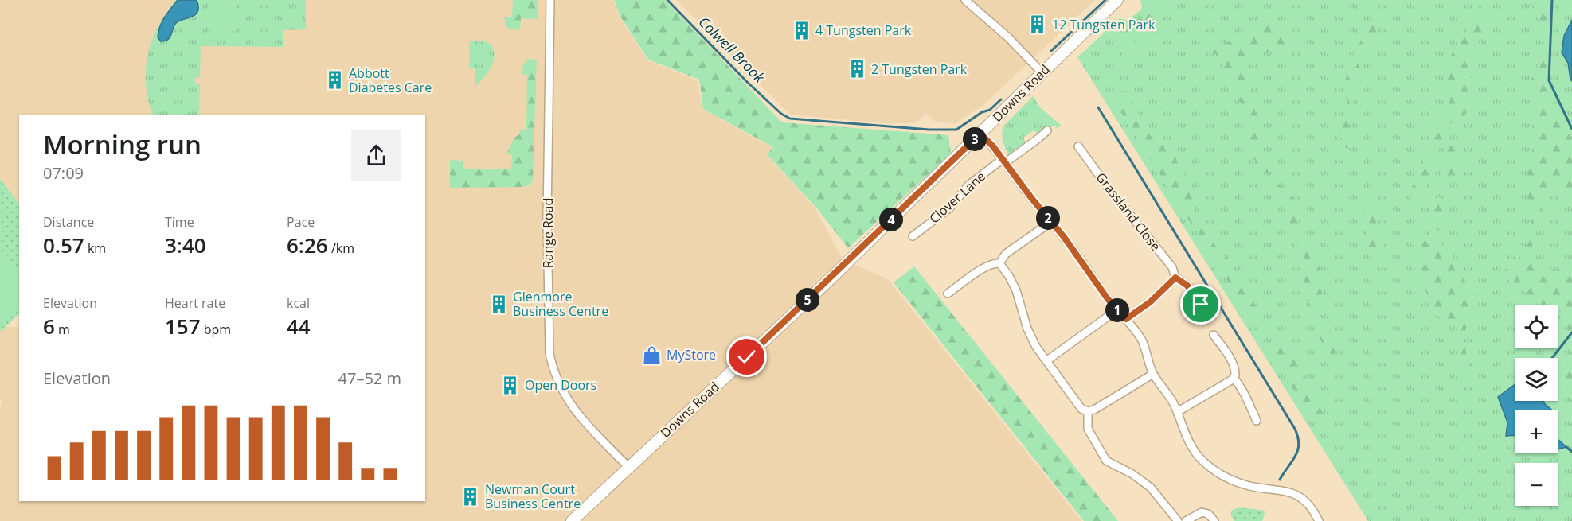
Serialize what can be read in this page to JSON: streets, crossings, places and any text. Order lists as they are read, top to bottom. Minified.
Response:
{"streets":{"street":["Downs Road","Clover Lane","Grassland Close","Range Road"]},"crossings":[["Downs Road","Range Road"]],"water":["Colwell Brook"],"places":{"building":["12 Tungsten Park","4 Tungsten Park","2 Tungsten Park","Abbott Diabetes Care","Glenmore Business Centre","Open Doors","Newman Court Business Centre"],"shop":["MyStore"]},"page":{"heading":["Morning run","07:09"],"pins":["3","2","4","5","1"],"stats":[["Distance","0.57 km"],["Time","3:40"],["Pace","6:26 /km"],["Elevation","6 m"],["Heart rate","157 bpm"],["kcal","44"]],"map_buttons":["+","−"],"chart":["Elevation","47–52 m"]}}
